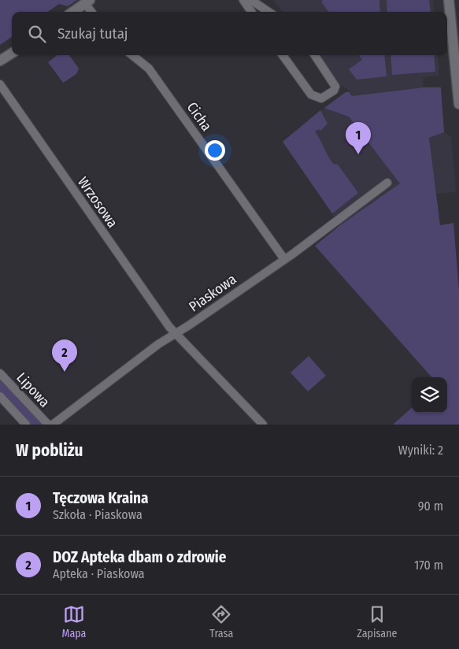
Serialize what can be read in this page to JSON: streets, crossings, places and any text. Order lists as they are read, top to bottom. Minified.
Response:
{"streets":{"street":["Cicha","Wrzosowa","Piaskowa","Lipowa"]},"crossings":[["Cicha","Piaskowa"],["Wrzosowa","Piaskowa"]],"page":{"search":"Szukaj tutaj","pins":["1","2"],"heading":["W pobliżu","Wyniki: 2"],"list":[{"mark":"1","name":"Tęczowa Kraina","note":"Szkoła · Piaskowa","value":"90 m"},{"mark":"2","name":"DOZ Apteka dbam o zdrowie","note":"Apteka · Piaskowa","value":"170 m"}],"nav":["Mapa","Trasa","Zapisane"]}}
